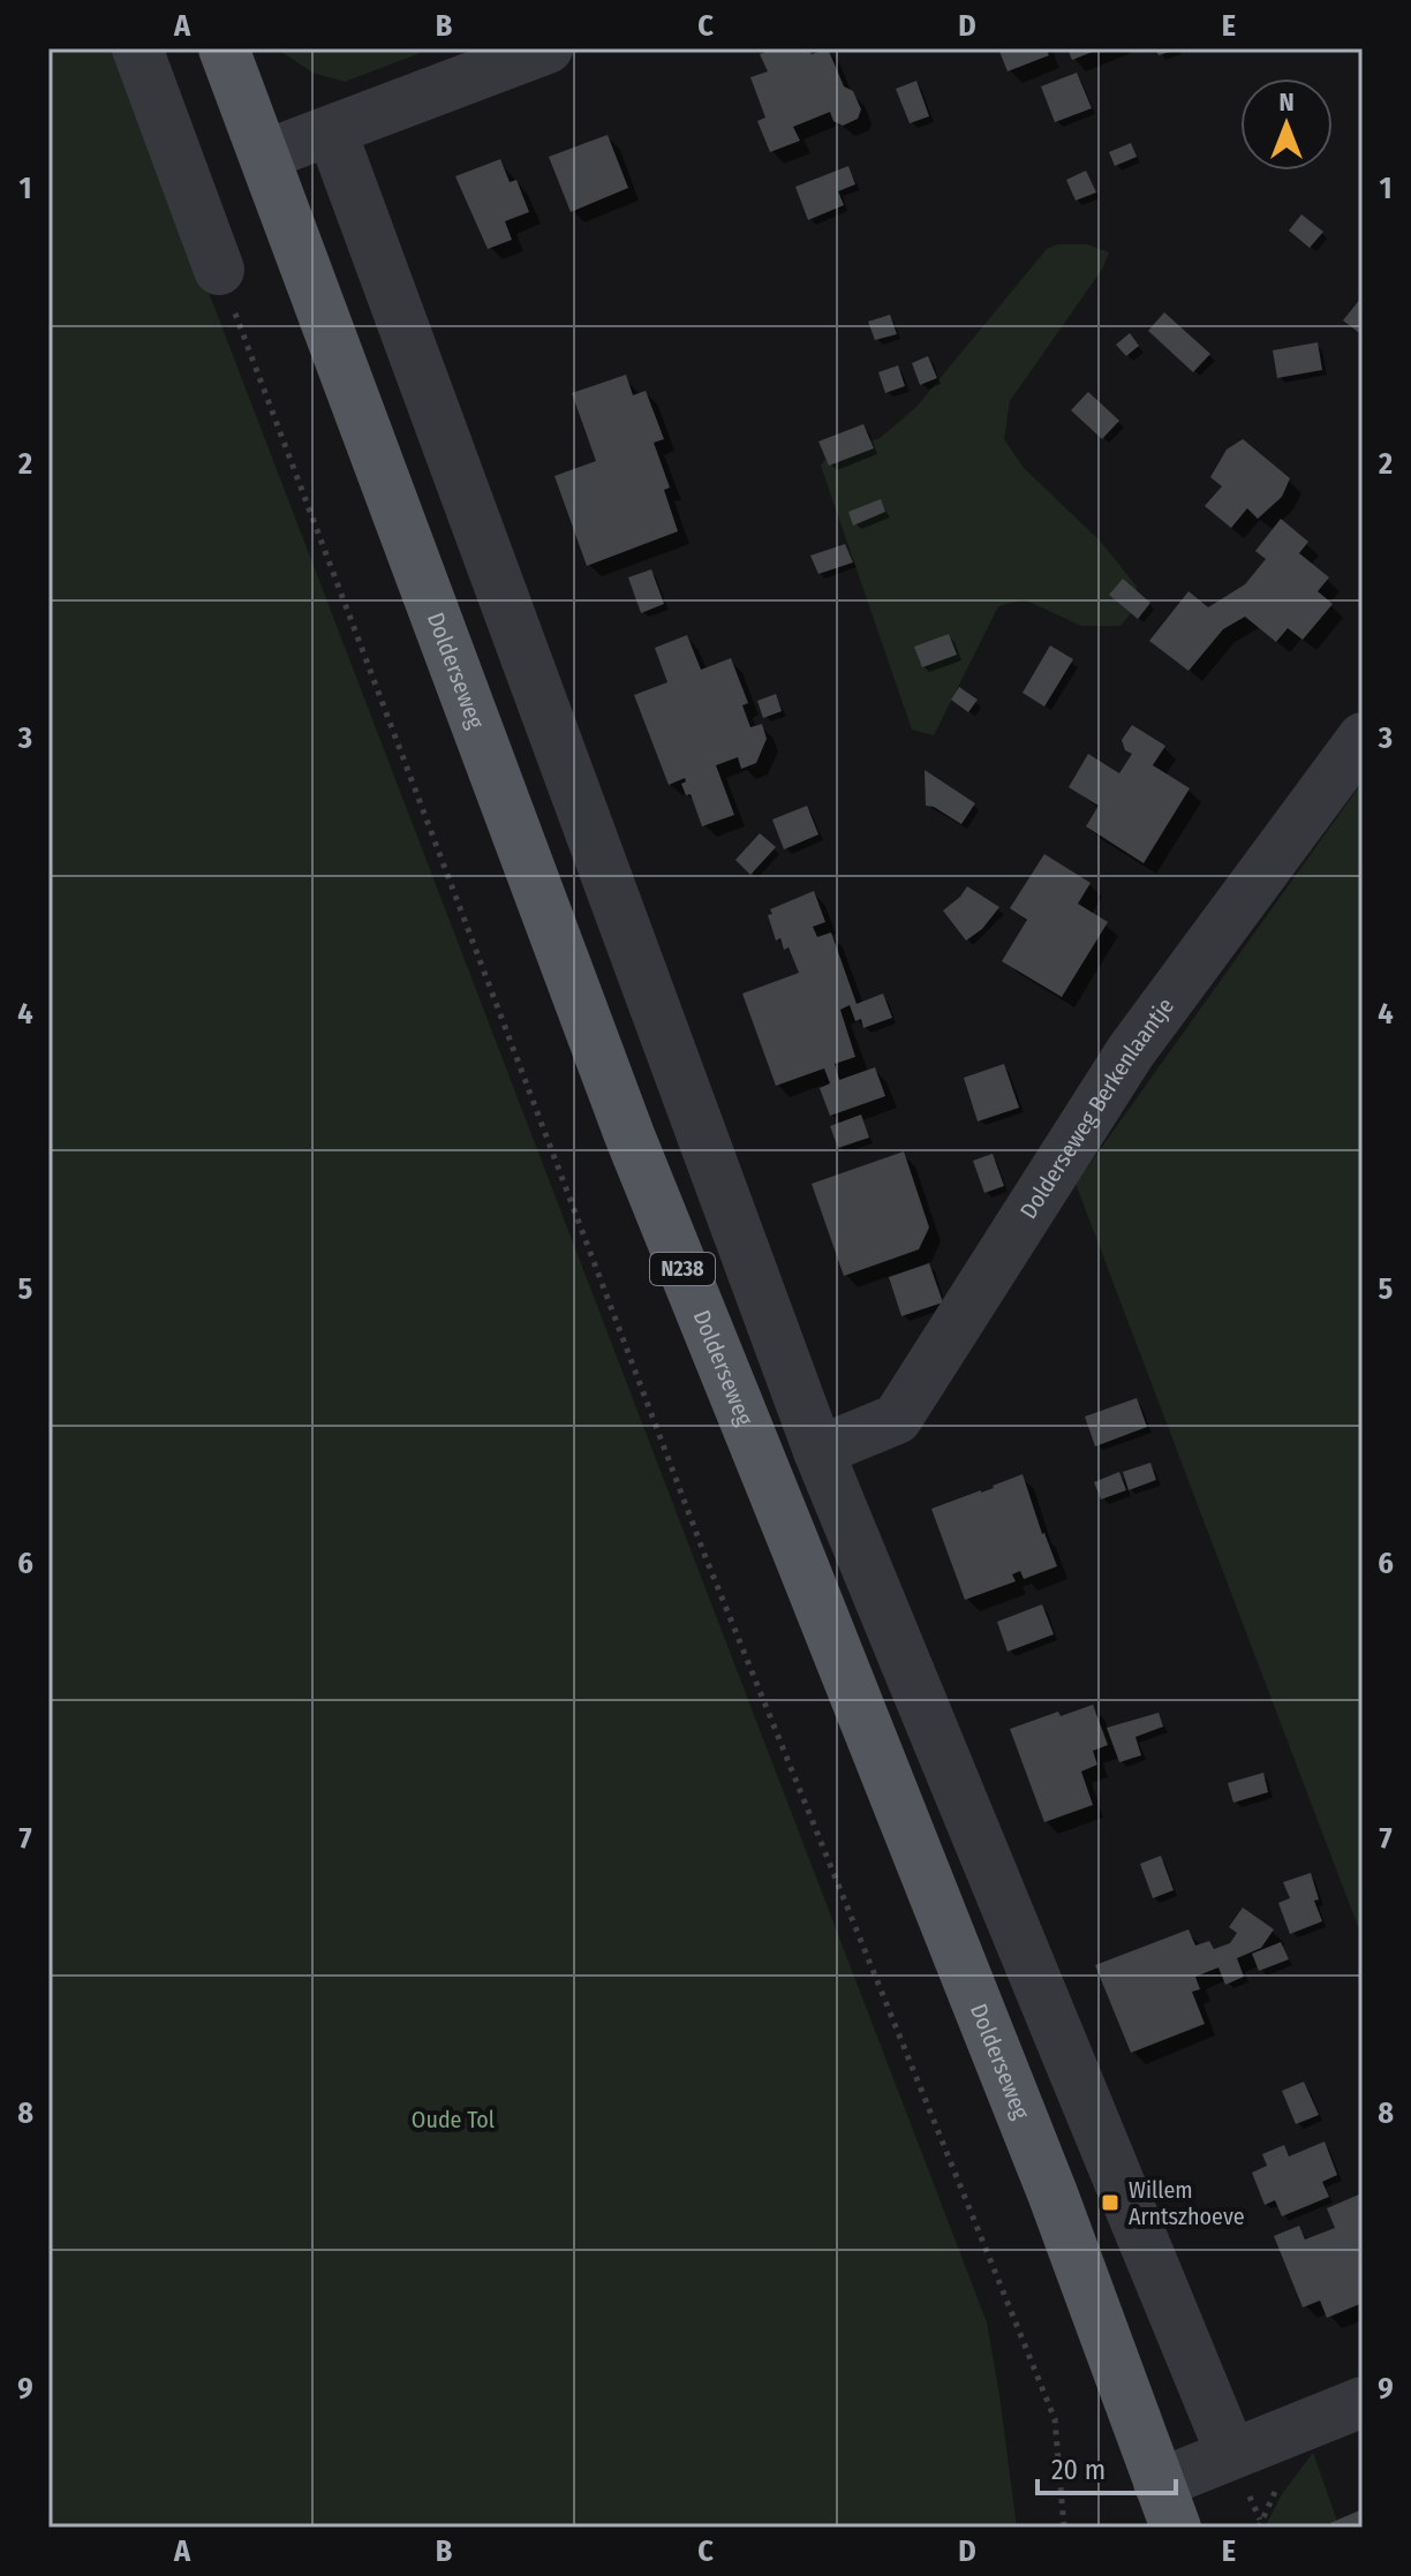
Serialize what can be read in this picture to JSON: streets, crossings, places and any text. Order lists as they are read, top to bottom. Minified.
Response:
{"streets":{"main road":["Dolderseweg","N238"],"street":["Dolderseweg Berkenlaantje"]},"parks":["Oude Tol"],"places":{"transit":["Willem Arntszhoeve"]},"scale_bar":"20 m","north":"top","grid":{"columns":["A","B","C","D","E"],"rows":["1","2","3","4","5","6","7","8","9"]}}
